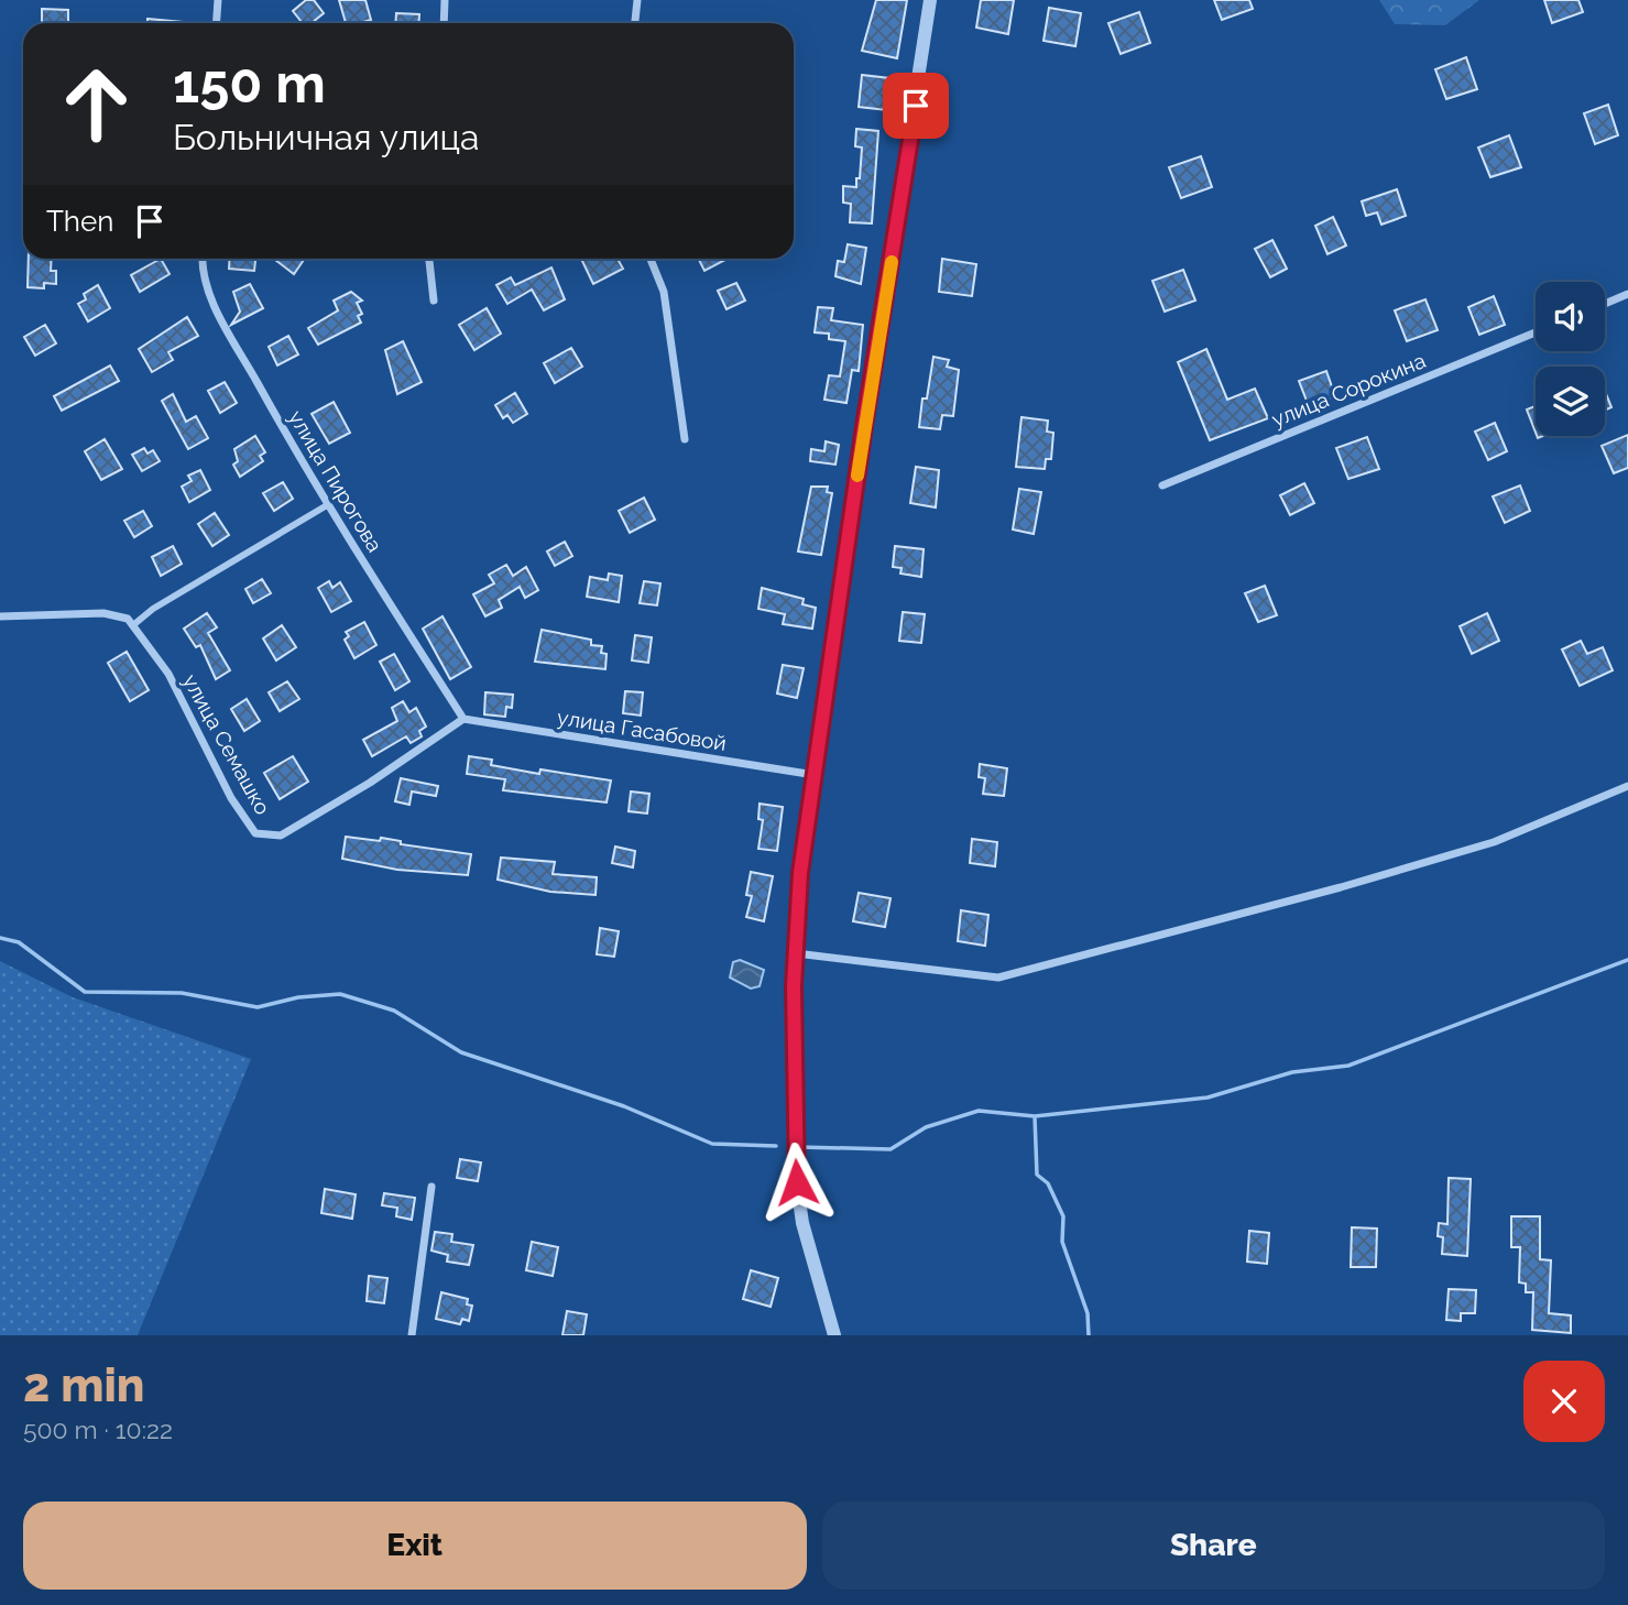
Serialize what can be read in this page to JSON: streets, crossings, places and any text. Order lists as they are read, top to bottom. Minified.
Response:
{"streets":{"street":["улица Сорокина","улица Пирогова","улица Гасабовой","улица Семашко"]},"crossings":[["улица Пирогова","улица Гасабовой"],["улица Пирогова","улица Семашко"],["улица Гасабовой","улица Семашко"]],"page":{"turn":["150 m","Больничная улица"],"then":"Then","heading":["2 min","500 m · 10:22"],"buttons":["Exit","Share"]}}
